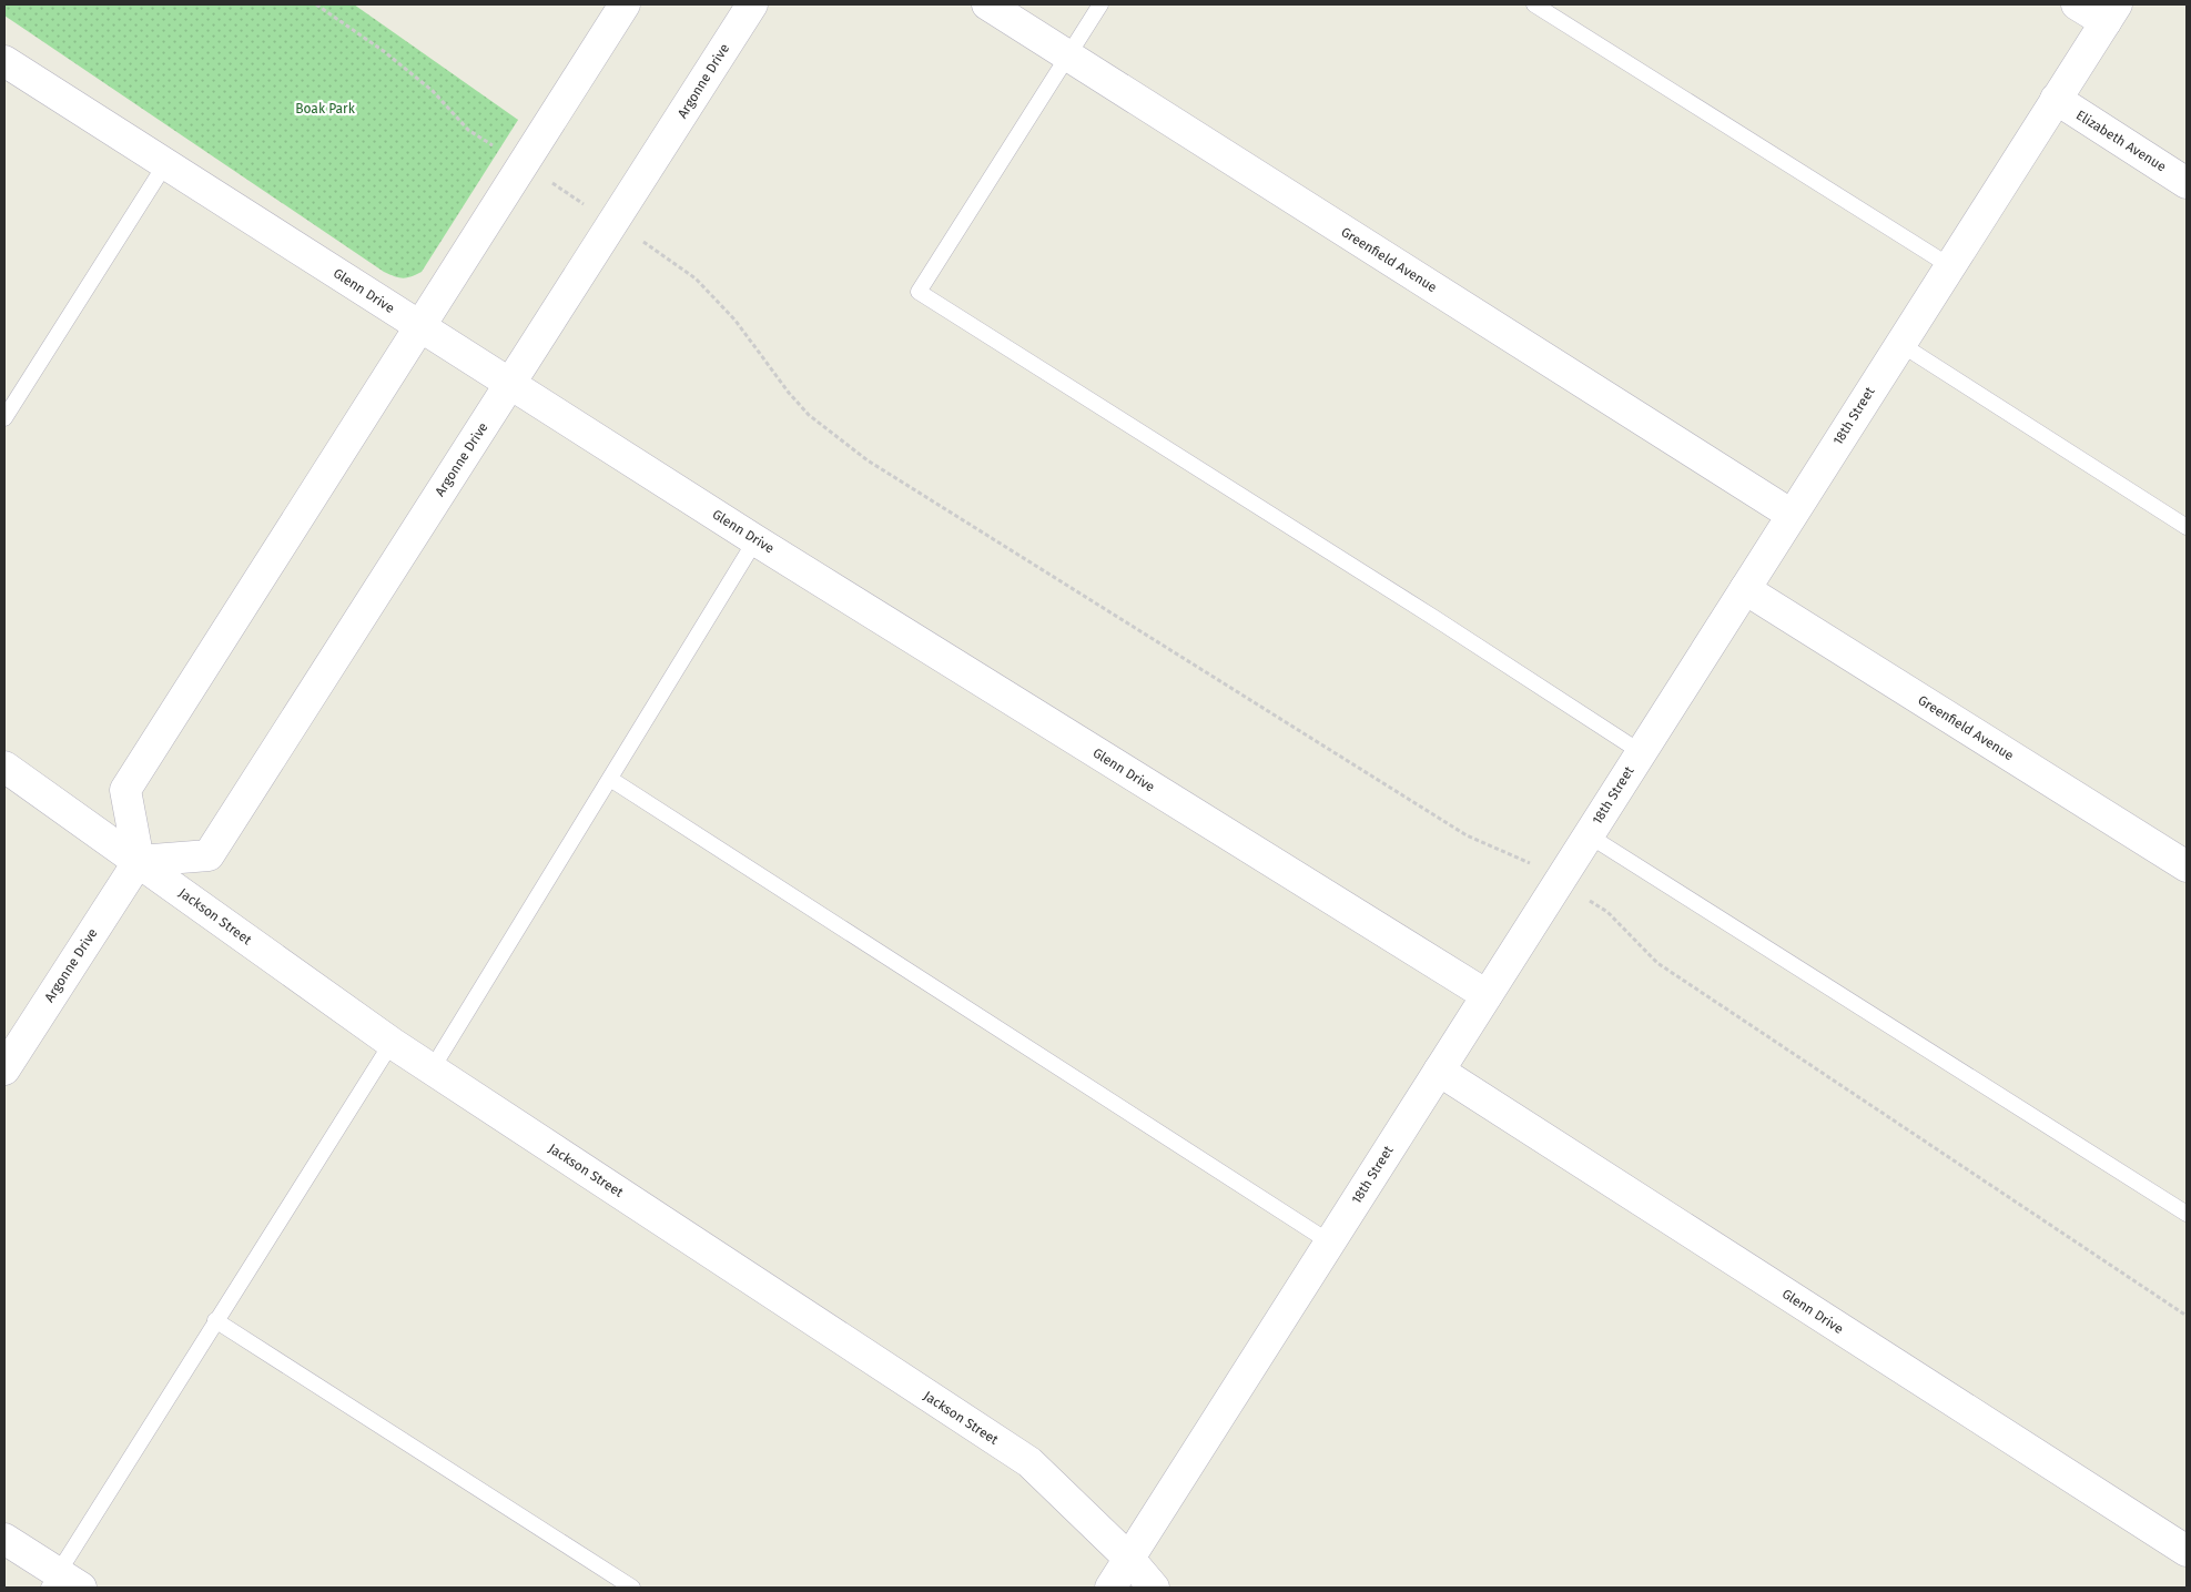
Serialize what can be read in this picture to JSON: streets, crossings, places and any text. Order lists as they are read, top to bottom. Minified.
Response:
{"streets":{"street":["Argonne Drive","Elizabeth Avenue","Greenfield Avenue","Glenn Drive","18th Street","Jackson Street"]},"crossings":[["Argonne Drive","Glenn Drive"],["Argonne Drive","Jackson Street"],["Elizabeth Avenue","18th Street"],["Greenfield Avenue","18th Street"],["Glenn Drive","18th Street"],["18th Street","Jackson Street"]],"parks":["Boak Park"]}
